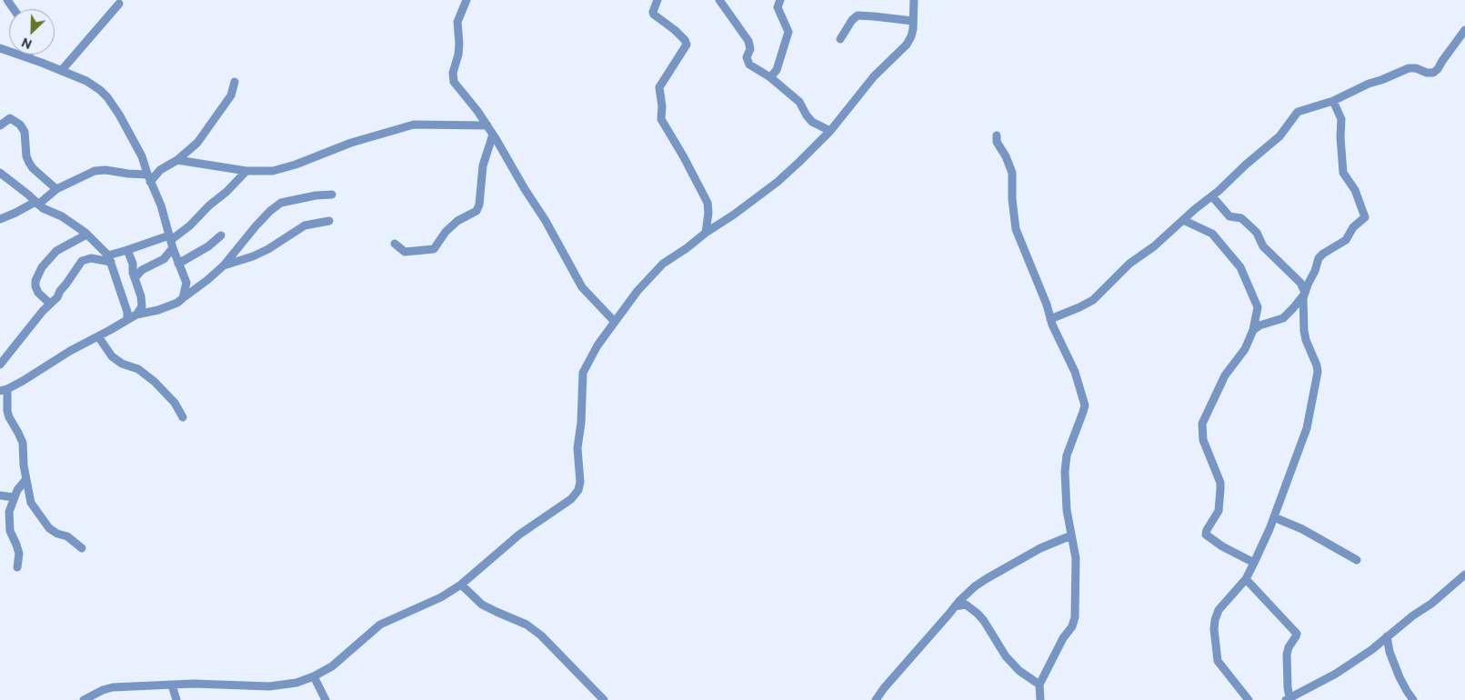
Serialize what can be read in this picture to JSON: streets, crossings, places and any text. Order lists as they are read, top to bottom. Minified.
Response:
{"north":"bottom left"}
